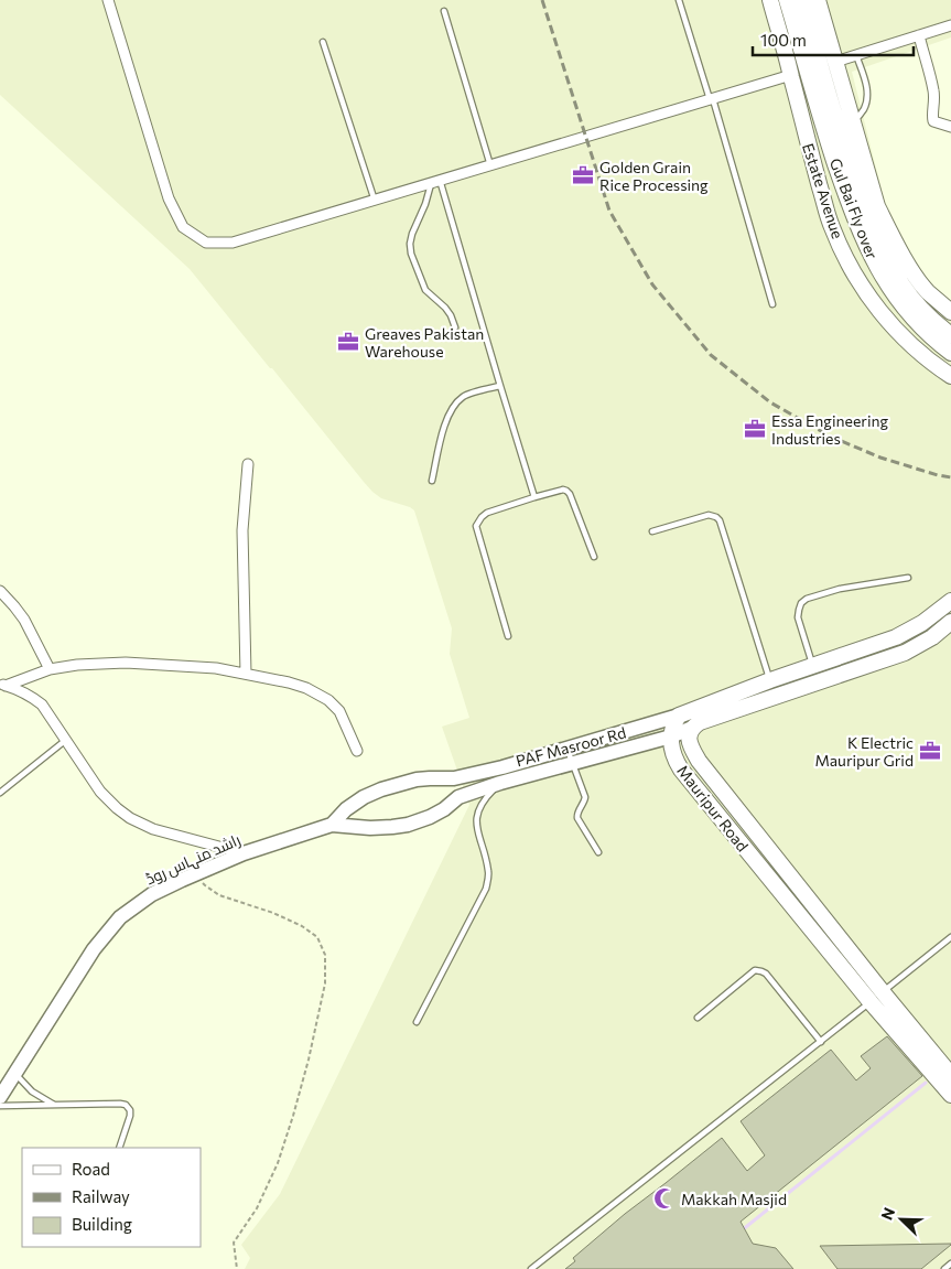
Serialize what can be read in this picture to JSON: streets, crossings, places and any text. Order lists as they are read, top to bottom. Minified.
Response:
{"streets":{"main road":["Estate Avenue","Gul Bai Fly over","PAF Masroor Rd","Mauripur Road","راشد منہاس روڈ"]},"crossings":[["PAF Masroor Rd","Mauripur Road"],["PAF Masroor Rd","راشد منہاس روڈ"]],"places":{"office":["Golden Grain Rice Processing","Greaves Pakistan Warehouse","Essa Engineering Industries","K Electric Mauripur Grid"],"mosque":["Makkah Masjid"]},"legend":["Road","Railway","Building"],"scale_bar":"100 m","north":"top left"}
